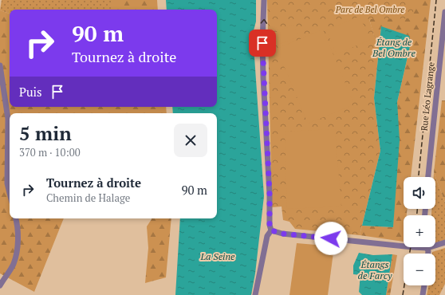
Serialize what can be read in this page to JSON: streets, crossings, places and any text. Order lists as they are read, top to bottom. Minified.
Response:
{"streets":{"street":["Rue Léo Lagrange"]},"water":["Étang de Bel Ombre","La Seine","Étangs de Farcy"],"parks":["Parc de Bel Ombre"],"page":{"turn":["90 m","Tournez à droite"],"then":"Puis","heading":["5 min","370 m · 10:00"],"list":[{"name":"Tournez à droite","note":"Chemin de Halage","value":"90 m"}],"map_buttons":["+","−"]}}
